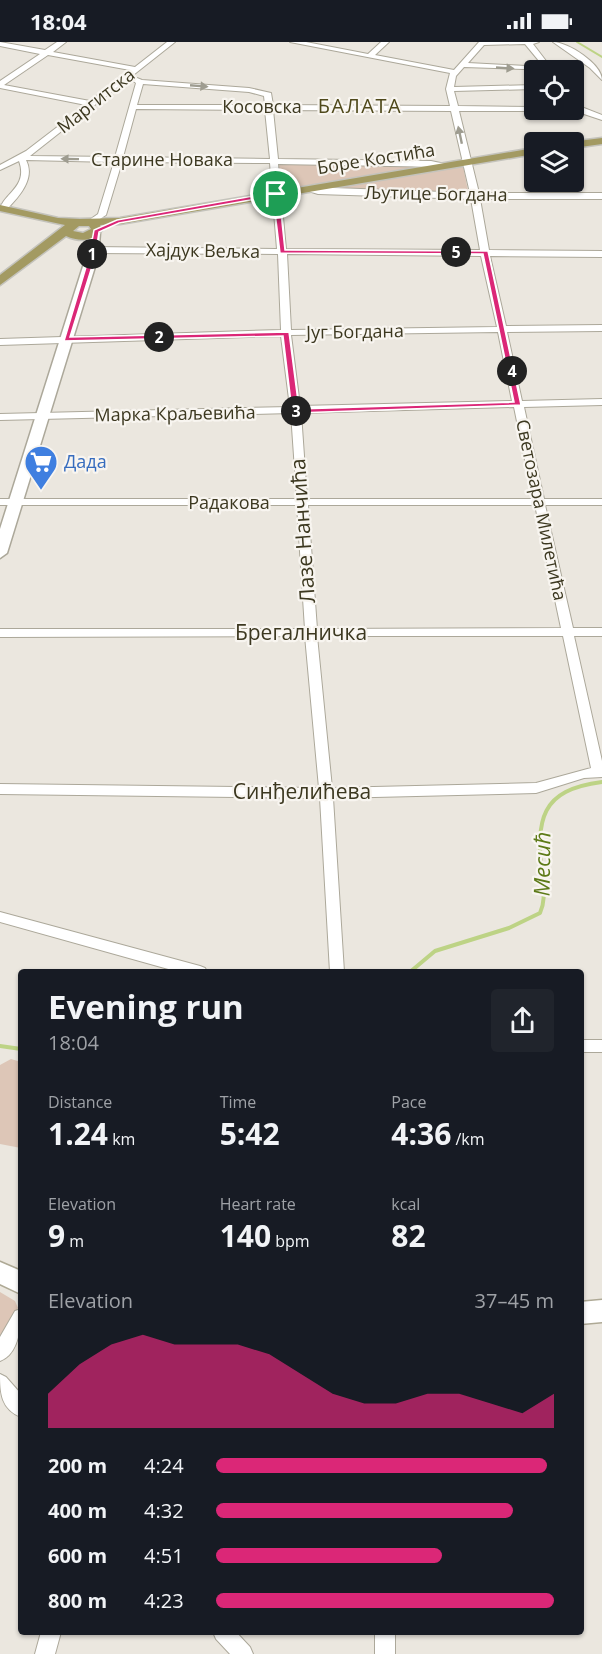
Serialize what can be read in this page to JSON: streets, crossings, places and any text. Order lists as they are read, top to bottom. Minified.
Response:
{"streets":{"main road":["Боре Костића"],"street":["Маргитска","Косовска","Старине Новака","Љутице Богдана","Хајдук Вељка","Југ Богдана","Марка Краљевића","Радакова","Светозара Милетића","Лазе Нанчића","Брегалничка","Синђелићева"]},"crossings":[["Маргитска","Старине Новака"],["Косовска","Светозара Милетића"],["Косовска","Лазе Нанчића"],["Боре Костића","Старине Новака"],["Боре Костића","Љутице Богдана"],["Боре Костића","Светозара Милетића"],["Боре Костића","Лазе Нанчића"],["Старине Новака","Лазе Нанчића"],["Љутице Богдана","Светозара Милетића"],["Хајдук Вељка","Светозара Милетића"],["Хајдук Вељка","Лазе Нанчића"],["Југ Богдана","Светозара Милетића"],["Југ Богдана","Лазе Нанчића"],["Марка Краљевића","Светозара Милетића"],["Марка Краљевића","Лазе Нанчића"],["Радакова","Светозара Милетића"],["Радакова","Лазе Нанчића"],["Светозара Милетића","Брегалничка"],["Светозара Милетића","Синђелићева"],["Лазе Нанчића","Брегалничка"],["Лазе Нанчића","Синђелићева"]],"districts":["БАЛАТА"],"water":["Месић"],"places":{"supermarket":["Дада"]},"page":{"status":"18:04","pins":["5","1","2","4","3"],"heading":["Evening run","18:04"],"stats":[["Distance","1.24 km"],["Time","5:42"],["Pace","4:36 /km"],["Elevation","9 m"],["Heart rate","140 bpm"],["kcal","82"]],"chart":["Elevation","37–45 m"],"list":[{"name":"200 m","note":"4:24"},{"name":"400 m","note":"4:32"},{"name":"600 m","note":"4:51"},{"name":"800 m","note":"4:23"}]}}
